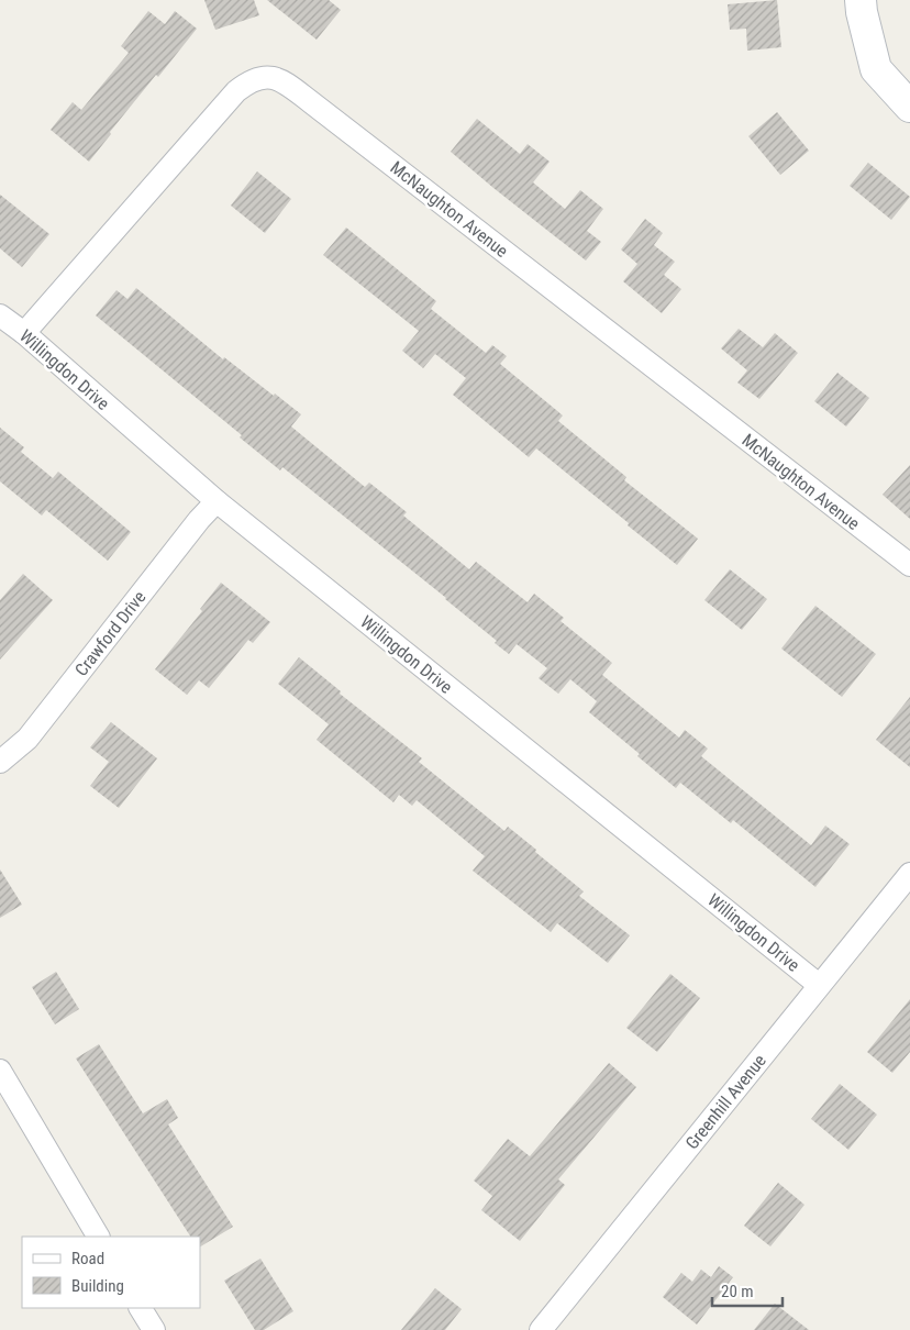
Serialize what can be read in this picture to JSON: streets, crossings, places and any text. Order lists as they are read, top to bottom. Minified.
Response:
{"streets":{"street":["McNaughton Avenue","Willingdon Drive","Crawford Drive","Greenhill Avenue"]},"crossings":[["McNaughton Avenue","Willingdon Drive"],["Willingdon Drive","Crawford Drive"],["Willingdon Drive","Greenhill Avenue"]],"legend":["Road","Building"],"scale_bar":"20 m"}
